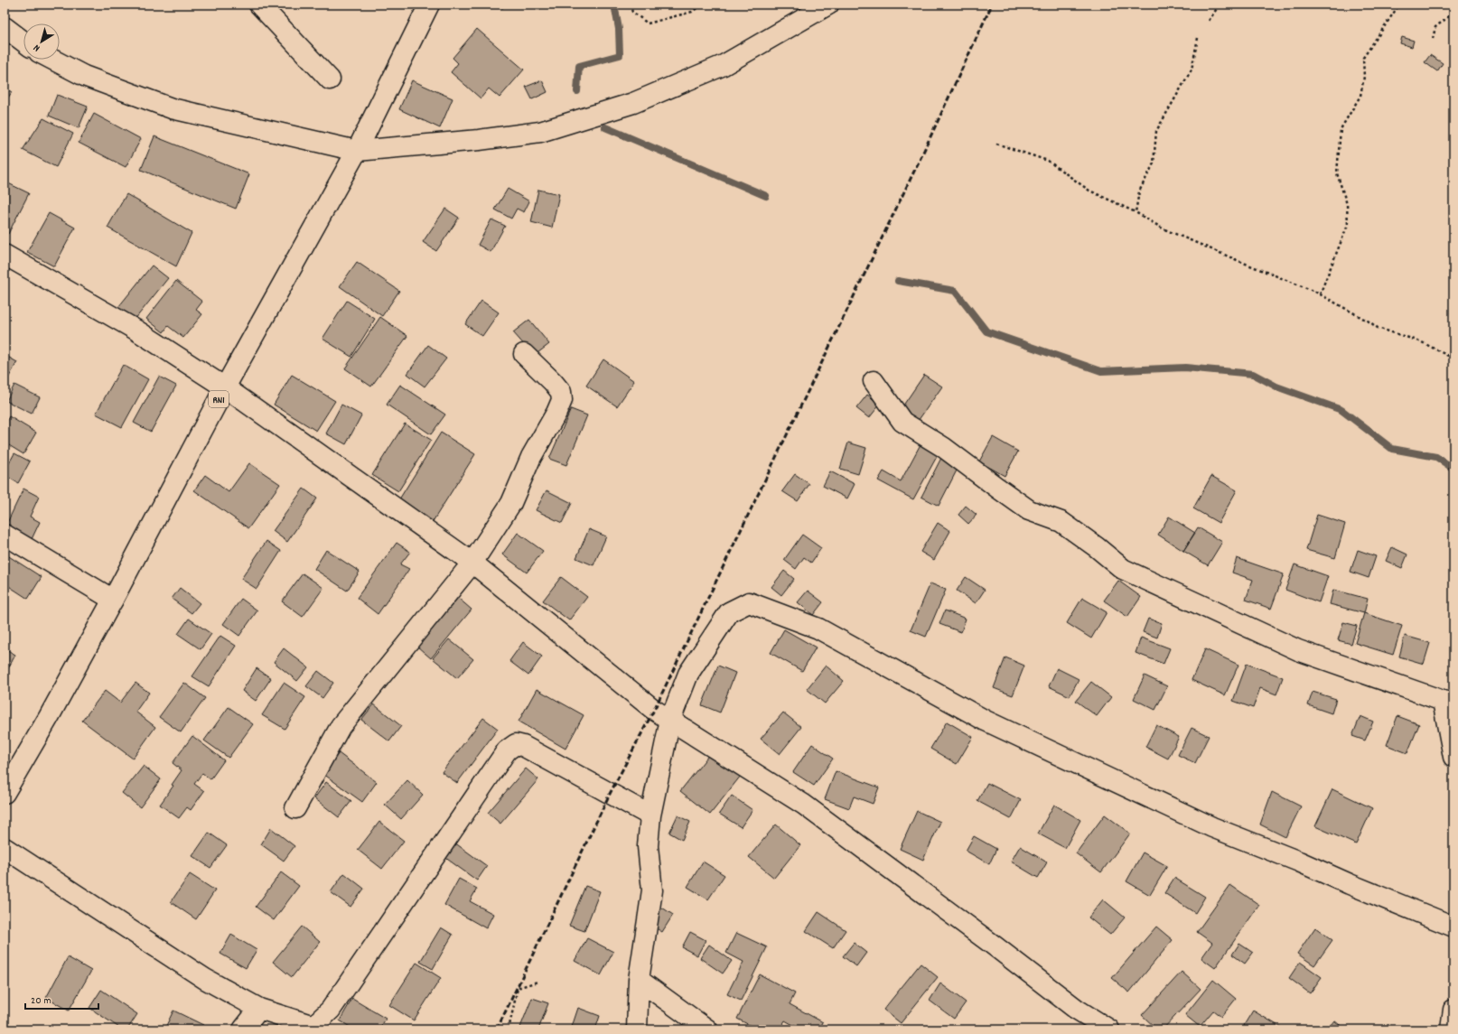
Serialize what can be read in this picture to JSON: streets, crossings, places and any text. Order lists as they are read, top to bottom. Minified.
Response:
{"streets":{"main road":["RN1"]},"scale_bar":"20 m","north":"bottom left"}
